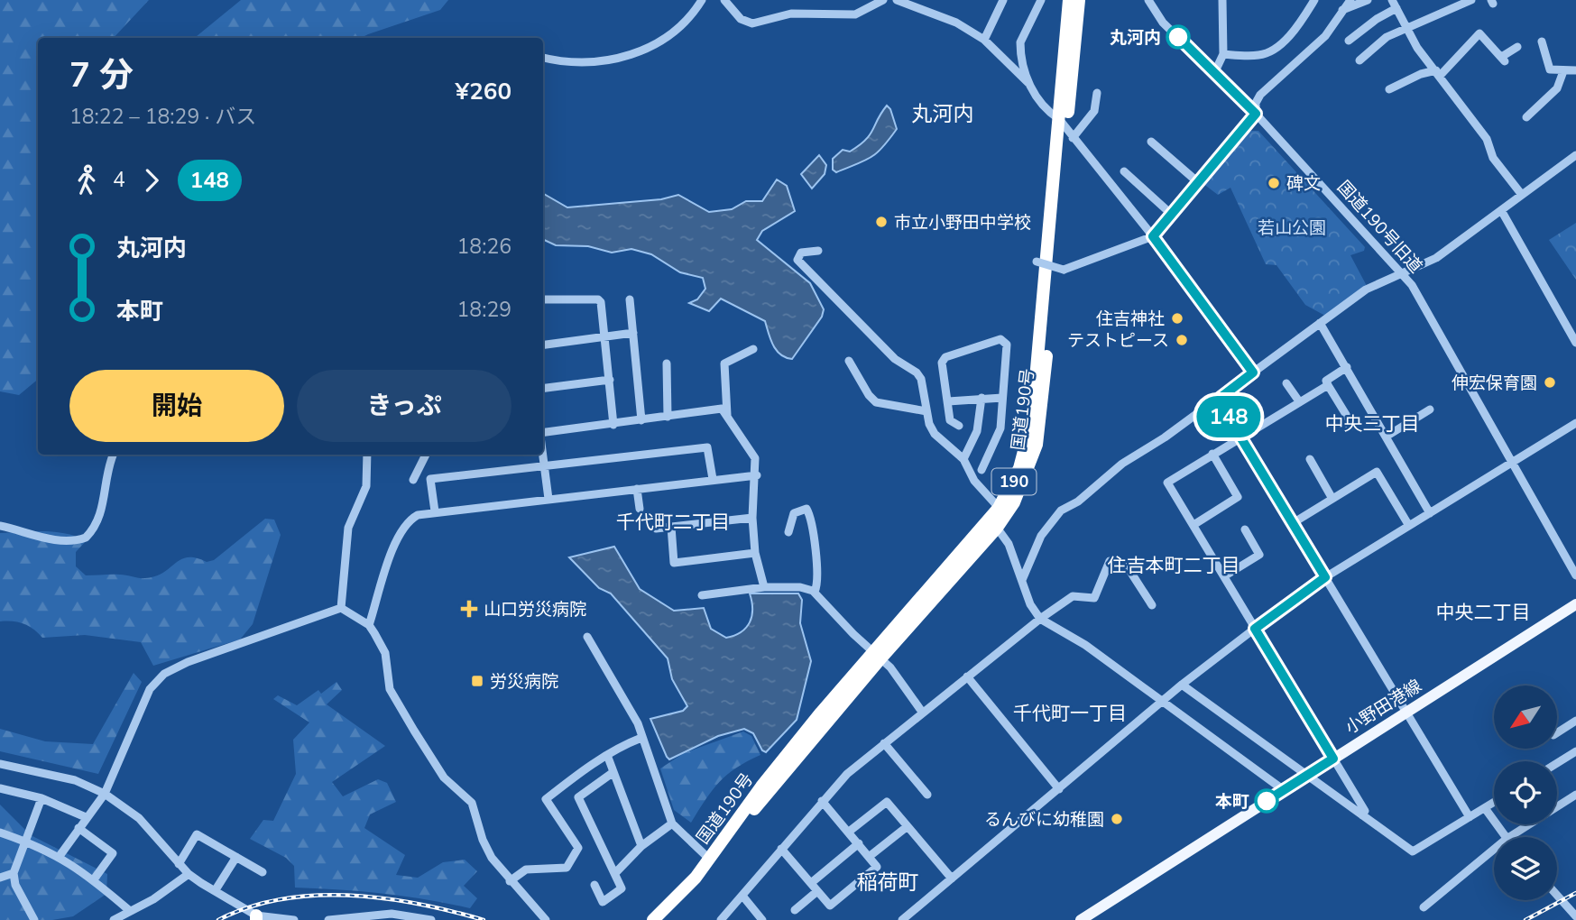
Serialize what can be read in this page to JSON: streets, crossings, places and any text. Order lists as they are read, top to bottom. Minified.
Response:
{"streets":{"highway":["国道190号","190"],"main road":["小野田港線"],"street":["国道190号旧道"]},"districts":["丸河内","中央三丁目","千代町二丁目","住吉本町二丁目","中央二丁目","千代町一丁目","稲荷町"],"parks":["若山公園"],"places":{"other":["丸河内","碑文","市立小野田中学校","住吉神社","テストピース","伸宏保育園","本町","るんびに幼稚園"],"health":["山口労災病院"],"transit":["労災病院"]},"lines":["bus line 148"],"north":"bottom left","page":{"on_map":"148","heading":["7 分","18:22 – 18:29 · バス","¥260"],"legs":["4","148"],"list":[{"name":"丸河内","value":"18:26"},{"name":"本町","value":"18:29"}],"buttons":["開始","きっぷ"]}}
